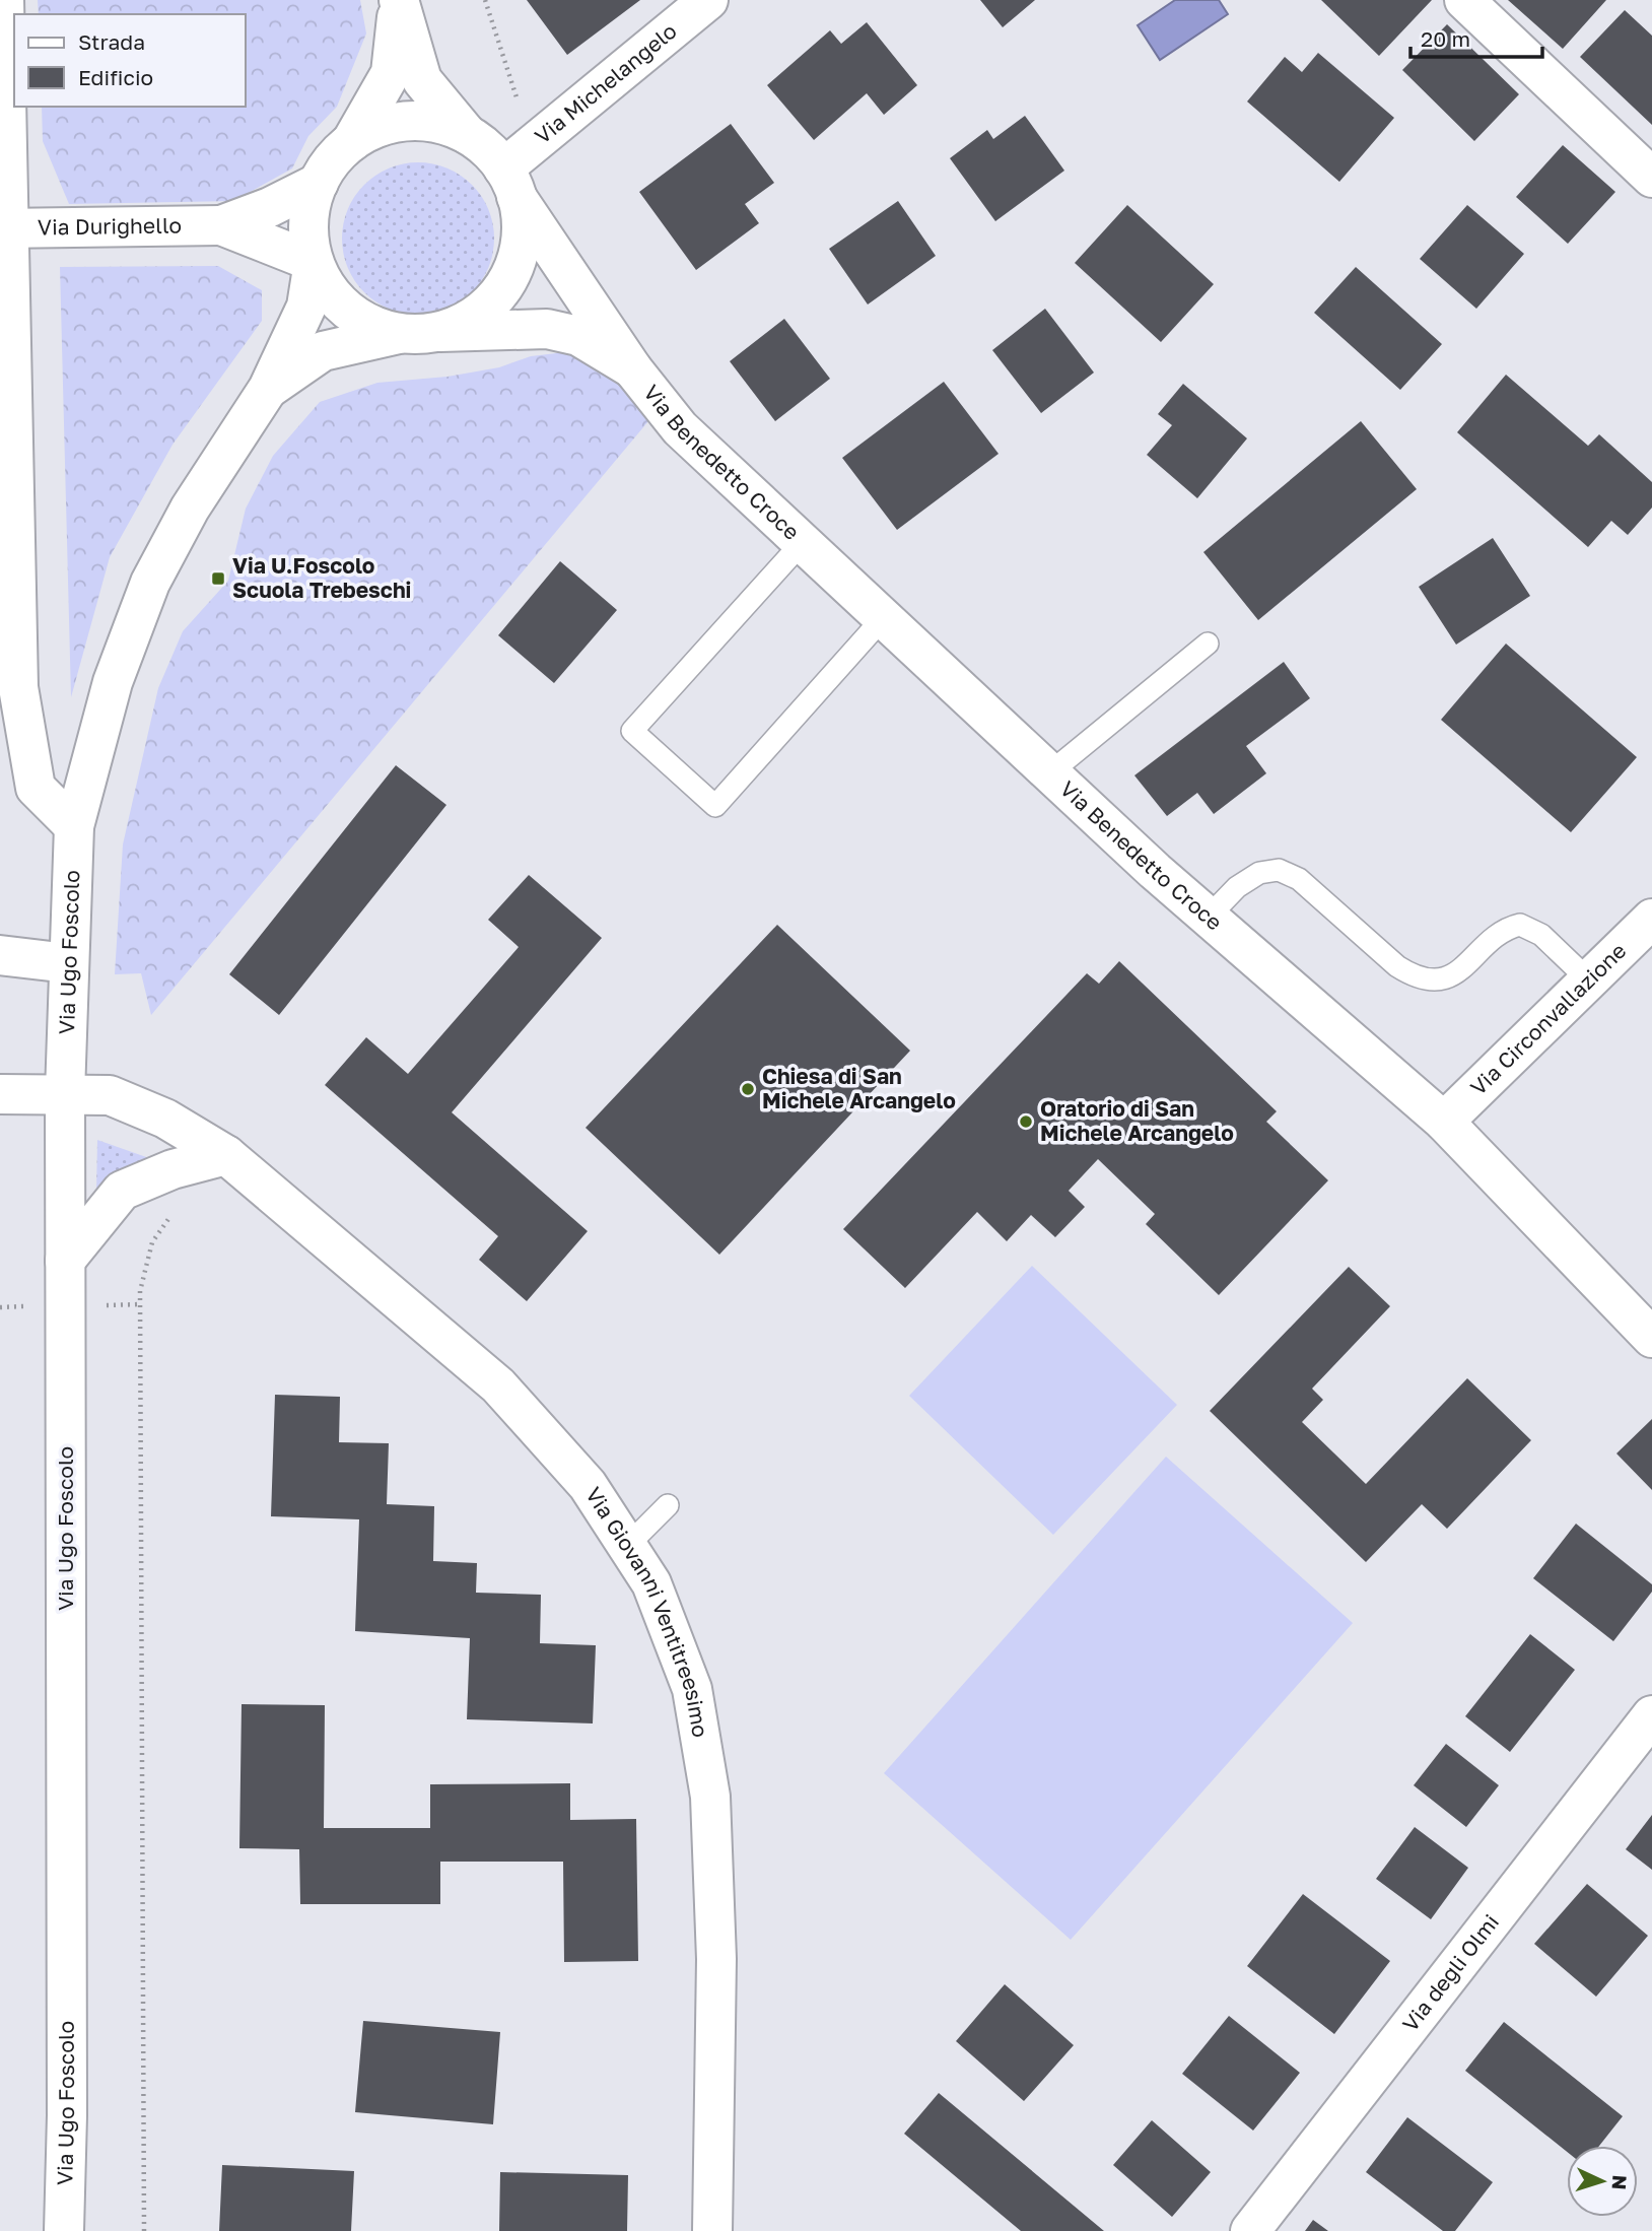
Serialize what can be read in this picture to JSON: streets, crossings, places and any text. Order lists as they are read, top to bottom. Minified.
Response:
{"streets":{"street":["Via Michelangelo","Via Durighello","Via Benedetto Croce","Via Ugo Foscolo","Via Circonvallazione","Via Giovanni Ventitreesimo","Via degli Olmi"]},"crossings":[["Via Michelangelo","Via Durighello"],["Via Michelangelo","Via Benedetto Croce"],["Via Michelangelo","Via Ugo Foscolo"],["Via Durighello","Via Benedetto Croce"],["Via Durighello","Via Ugo Foscolo"],["Via Benedetto Croce","Via Ugo Foscolo"],["Via Benedetto Croce","Via Circonvallazione"],["Via Ugo Foscolo","Via Giovanni Ventitreesimo"]],"places":{"transit":["Via U.Foscolo Scuola Trebeschi"],"other":["Chiesa di San Michele Arcangelo","Oratorio di San Michele Arcangelo"]},"legend":["Strada","Edificio"],"scale_bar":"20 m","north":"right"}
